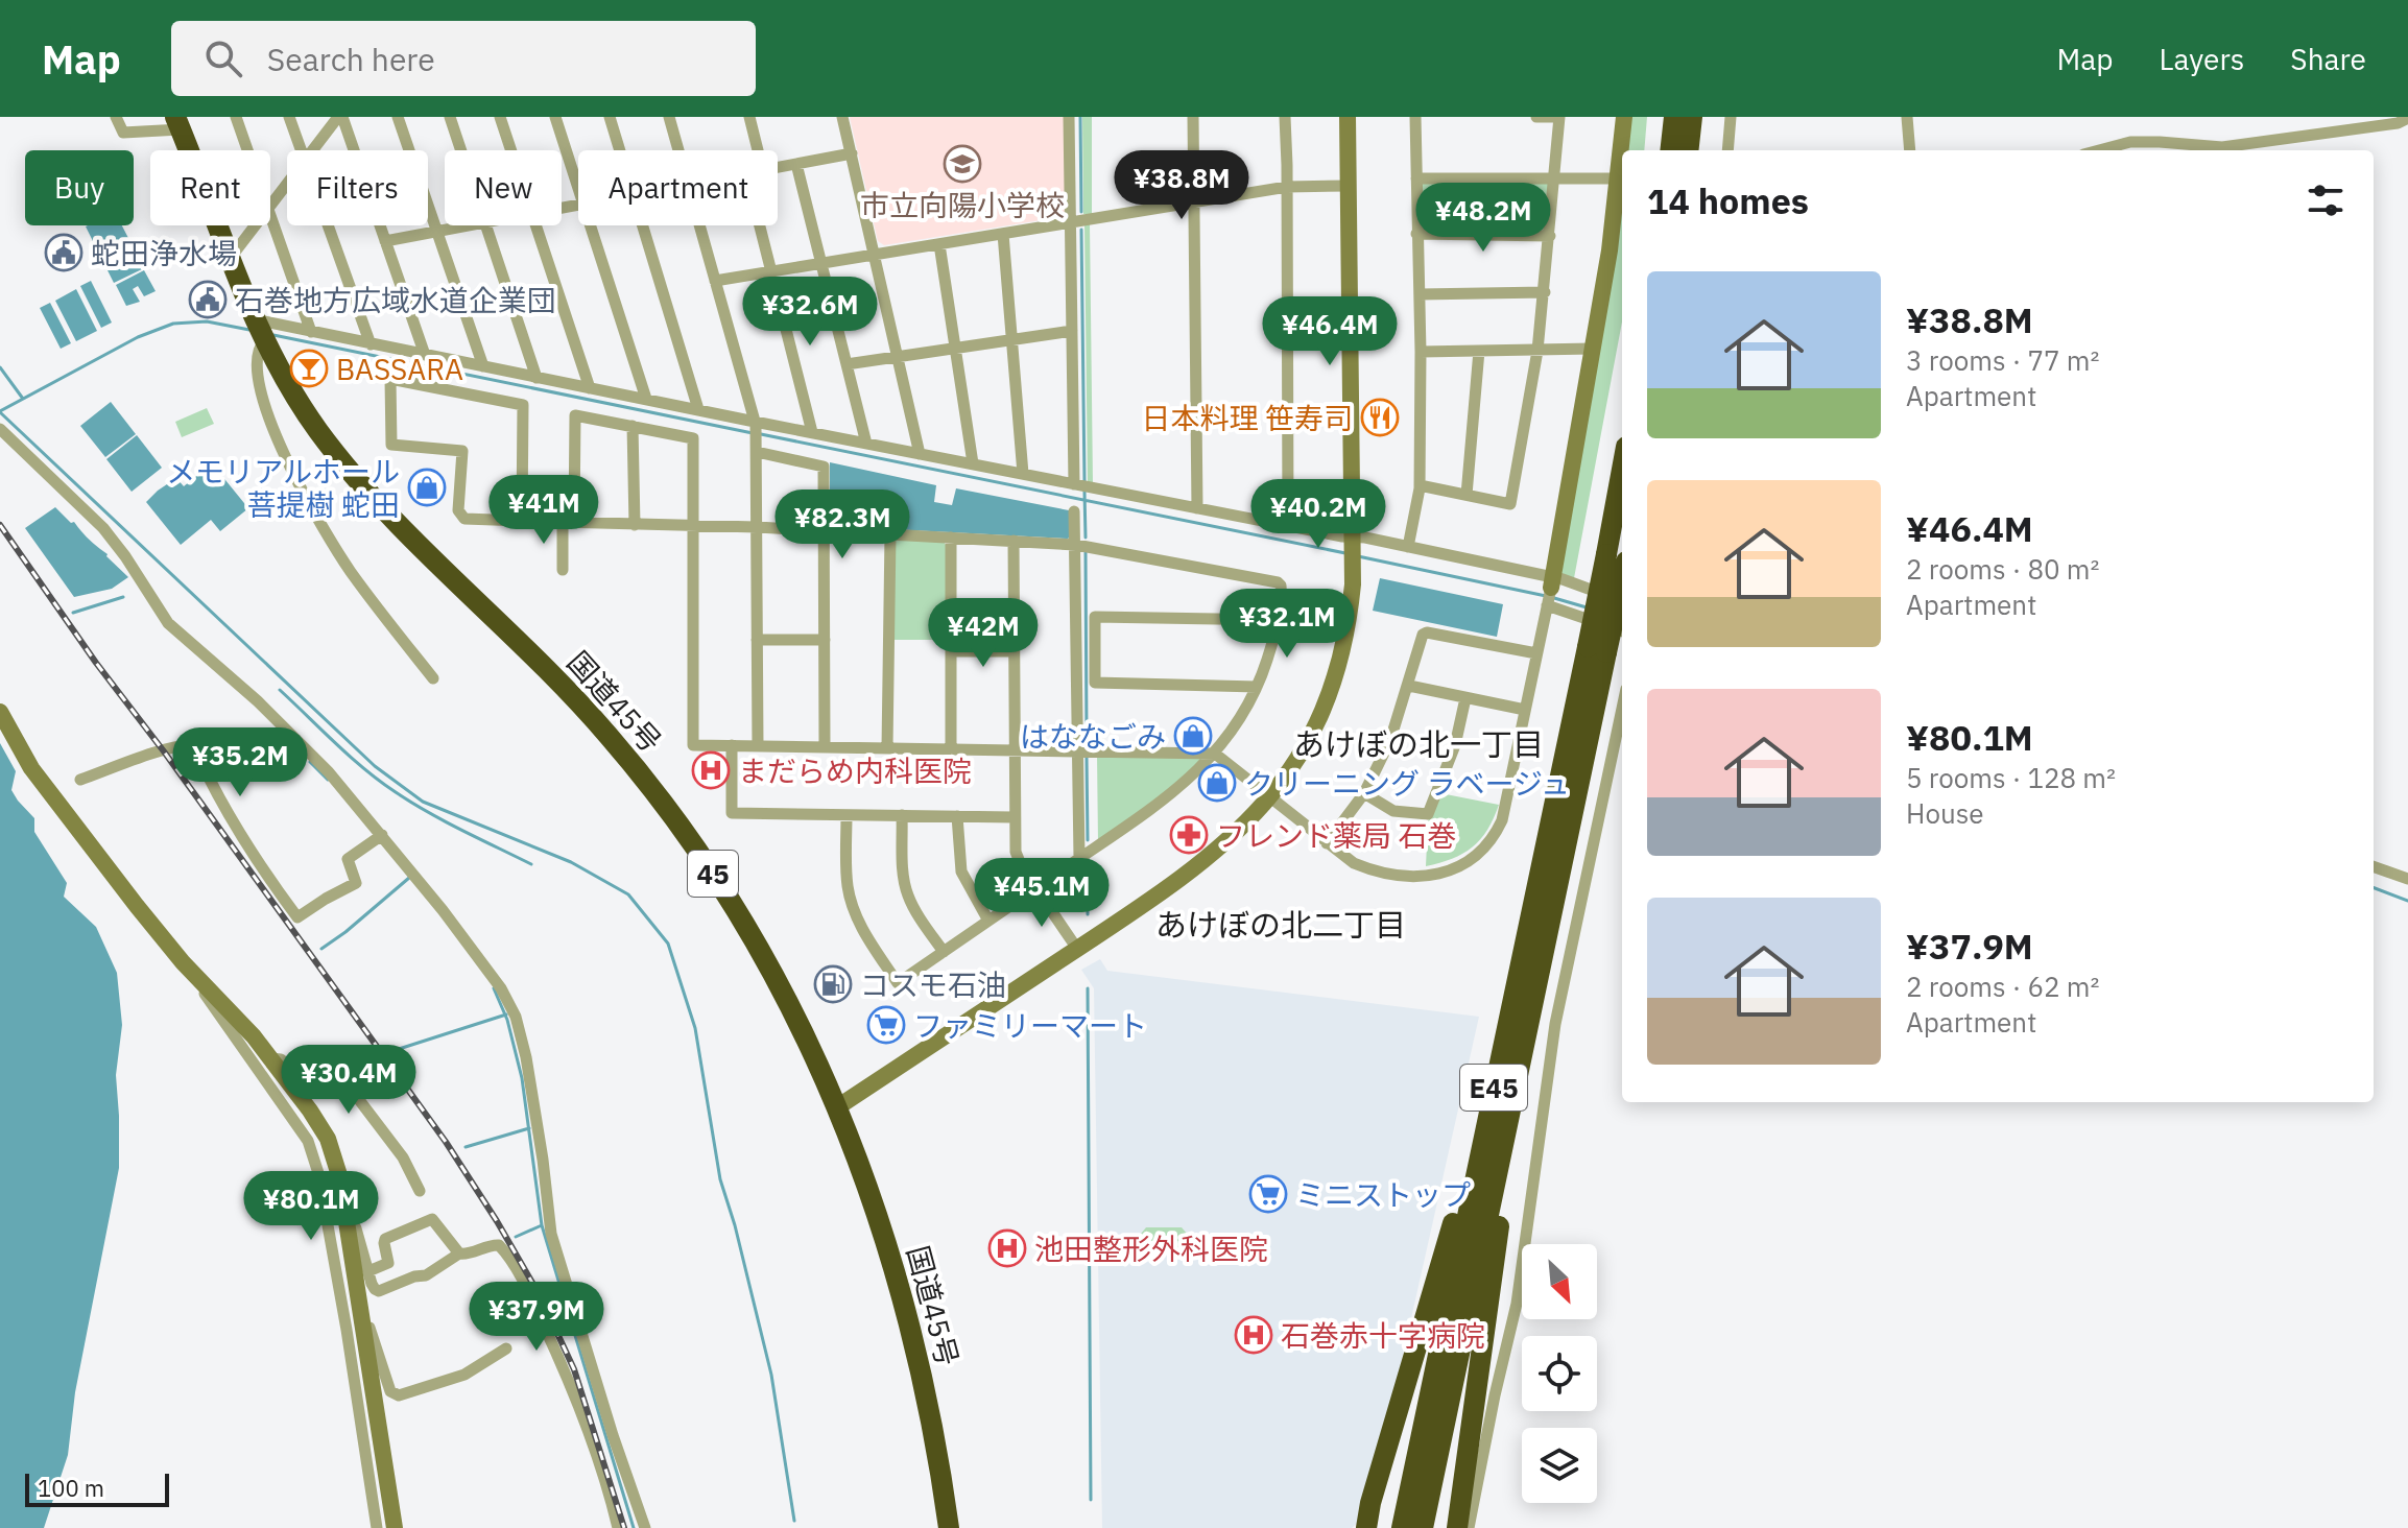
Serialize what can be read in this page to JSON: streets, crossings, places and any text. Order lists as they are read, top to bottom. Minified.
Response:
{"streets":{"highway":["国道45号","45","E45"]},"districts":["あけぼの北一丁目","あけぼの北二丁目"],"places":{"school or university":["市立向陽小学校"],"public building":["蛇田浄水場","石巻地方広域水道企業団"],"bar":["BASSARA"],"restaurant":["日本料理 笹寿司"],"shop":["メモリアルホール 菩提樹 蛇田","はななごみ","クリーニング ラベージュ"],"hospital":["まだらめ内科医院","池田整形外科医院","石巻赤十字病院"],"pharmacy":["フレンド薬局 石巻"],"fuel station":["コスモ石油"],"supermarket":["ファミリーマート","ミニストップ"]},"scale_bar":"100 m","north":"bottom right","page":{"header":"Map","search":"Search here","nav":["Map","Layers","Share"],"price":["¥38.8M","¥48.2M","¥32.6M","¥46.4M","¥41M","¥40.2M","¥82.3M","¥32.1M","¥42M","¥35.2M","¥45.1M","¥30.4M","¥80.1M","¥37.9M"],"chip":["Buy","Rent","Filters","New","Apartment"],"heading":"14 homes","list":[{"name":"¥38.8M","note":"3 rooms · 77 m² · Apartment"},{"name":"¥46.4M","note":"2 rooms · 80 m² · Apartment"},{"name":"¥80.1M","note":"5 rooms · 128 m² · House"},{"name":"¥37.9M","note":"2 rooms · 62 m² · Apartment"}],"scale":"100 m"}}
